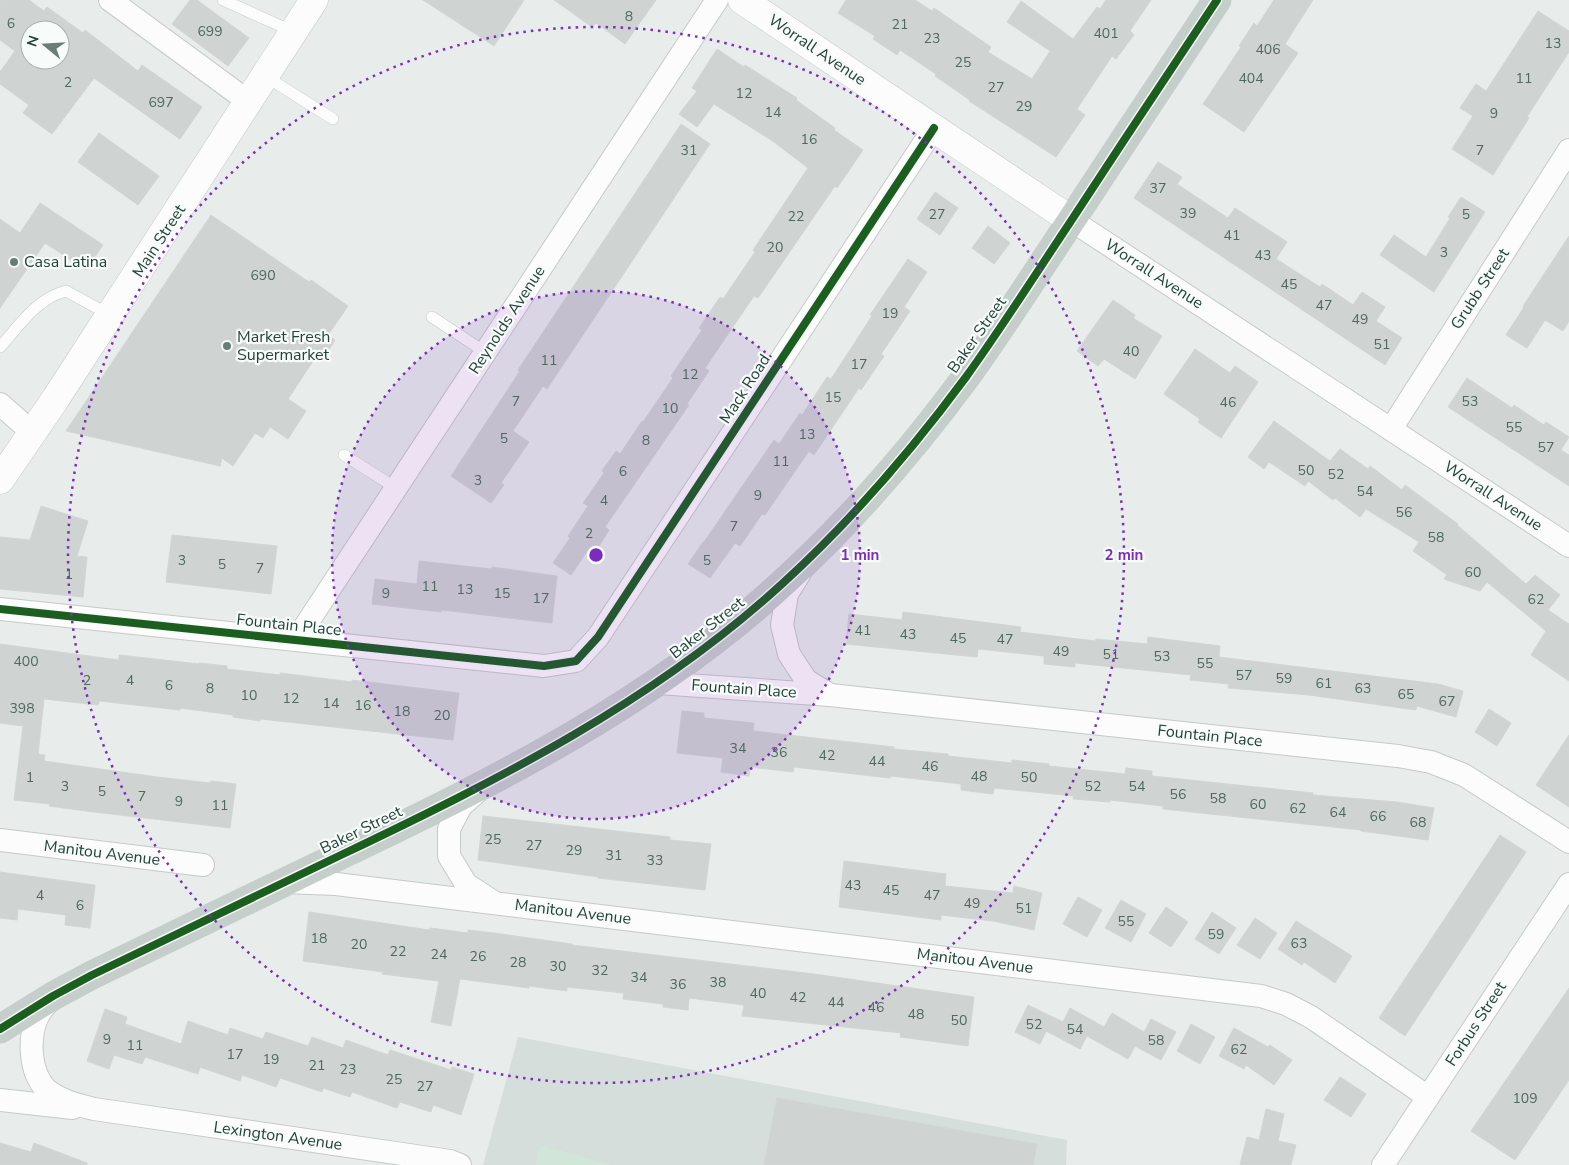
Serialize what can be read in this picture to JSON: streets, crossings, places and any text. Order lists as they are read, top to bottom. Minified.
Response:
{"streets":{"highway":["Baker Street"],"street":["Worrall Avenue","Main Street","Grubb Street","Reynolds Avenue","Mack Road","Fountain Place","Manitou Avenue","Forbus Street","Lexington Avenue"]},"crossings":[["Worrall Avenue","Grubb Street"],["Worrall Avenue","Baker Street"],["Worrall Avenue","Mack Road"],["Reynolds Avenue","Fountain Place"],["Baker Street","Fountain Place"],["Baker Street","Manitou Avenue"],["Baker Street","Lexington Avenue"],["Mack Road","Fountain Place"],["Manitou Avenue","Forbus Street"]],"places":["Casa Latina","Market Fresh Supermarket"],"house_numbers":["8","6","21","699","401","23","13","406","25","404","11","2","27","12","697","29","14","9","16","31","7","37","39","27","5","22","41","20","3","43","690","45","47","19","49","51","40","11","17","12","15","7","53","46","10","55","13","5","8","57","11","50","6","52","3","54","9","4","56","7","2","58","3","5","5","7","60","1","11","13","9","15","17","62","41","43","45","47","49","51","53","400","55","57","59","2","4","61","6","8","63","65","10","12","67","14","16","398","18","20","34","36","42","44","46","48","1","50","3","52","54","5","56","7","58","9","60","11","62","64","66","68","25","27","29","31","33","43","45","4","47","49","6","51","55","59","18","63","20","22","24","26","28","30","32","34","38","36","40","42","44","46","48","50","52","54","9","58","11","62","17","19","21","23","25","27","109"],"north":"left","rings":["1 min","2 min"]}
